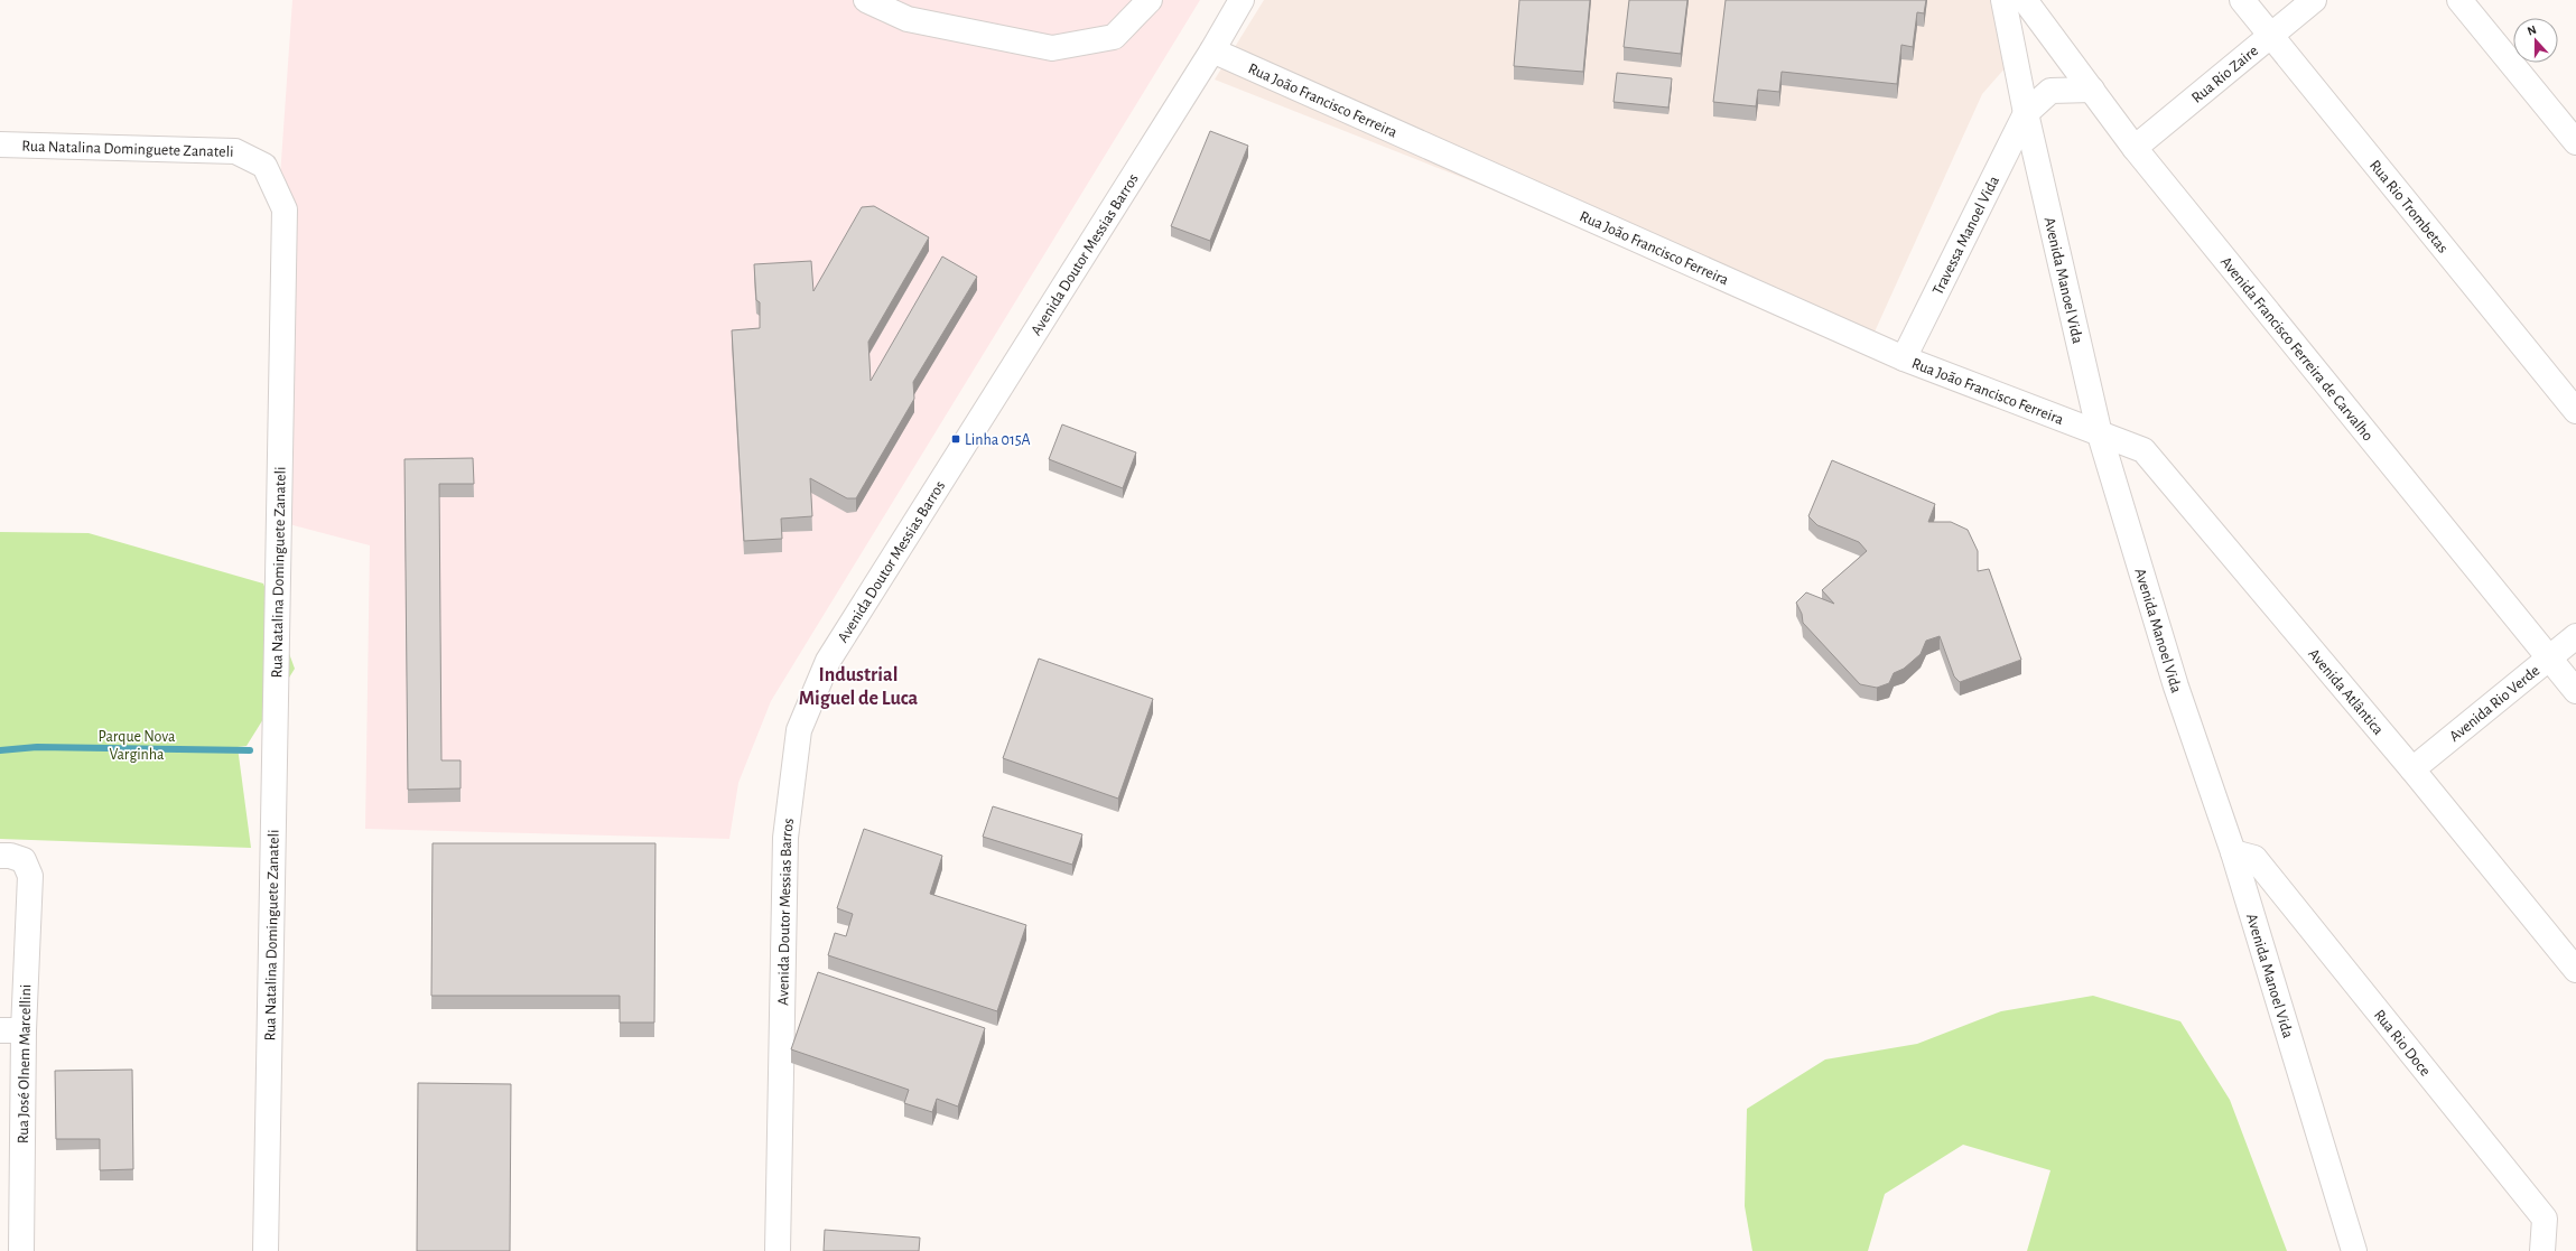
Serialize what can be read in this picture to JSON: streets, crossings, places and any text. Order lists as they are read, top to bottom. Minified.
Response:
{"streets":{"street":["Rua Rio Zaire","Rua João Francisco Ferreira","Rua Natalina Dominguete Zanateli","Rua Rio Trombetas","Travessa Manoel Vida","Avenida Doutor Messias Barros","Avenida Manoel Vida","Avenida Francisco Ferreira de Carvalho","Avenida Atlântica","Avenida Rio Verde","Rua Rio Doce","Rua José Olnem Marcellini"]},"crossings":[["Rua Rio Zaire","Rua Rio Trombetas"],["Rua Rio Zaire","Avenida Francisco Ferreira de Carvalho"],["Rua João Francisco Ferreira","Travessa Manoel Vida"],["Rua João Francisco Ferreira","Avenida Doutor Messias Barros"],["Rua João Francisco Ferreira","Avenida Manoel Vida"],["Rua João Francisco Ferreira","Avenida Atlântica"],["Travessa Manoel Vida","Avenida Manoel Vida"],["Avenida Manoel Vida","Avenida Atlântica"],["Avenida Manoel Vida","Rua Rio Doce"],["Avenida Francisco Ferreira de Carvalho","Avenida Rio Verde"],["Avenida Atlântica","Avenida Rio Verde"]],"districts":["Industrial Miguel de Luca"],"parks":["Parque Nova Varginha"],"places":{"transit":["Linha 015A"]},"north":"top"}
